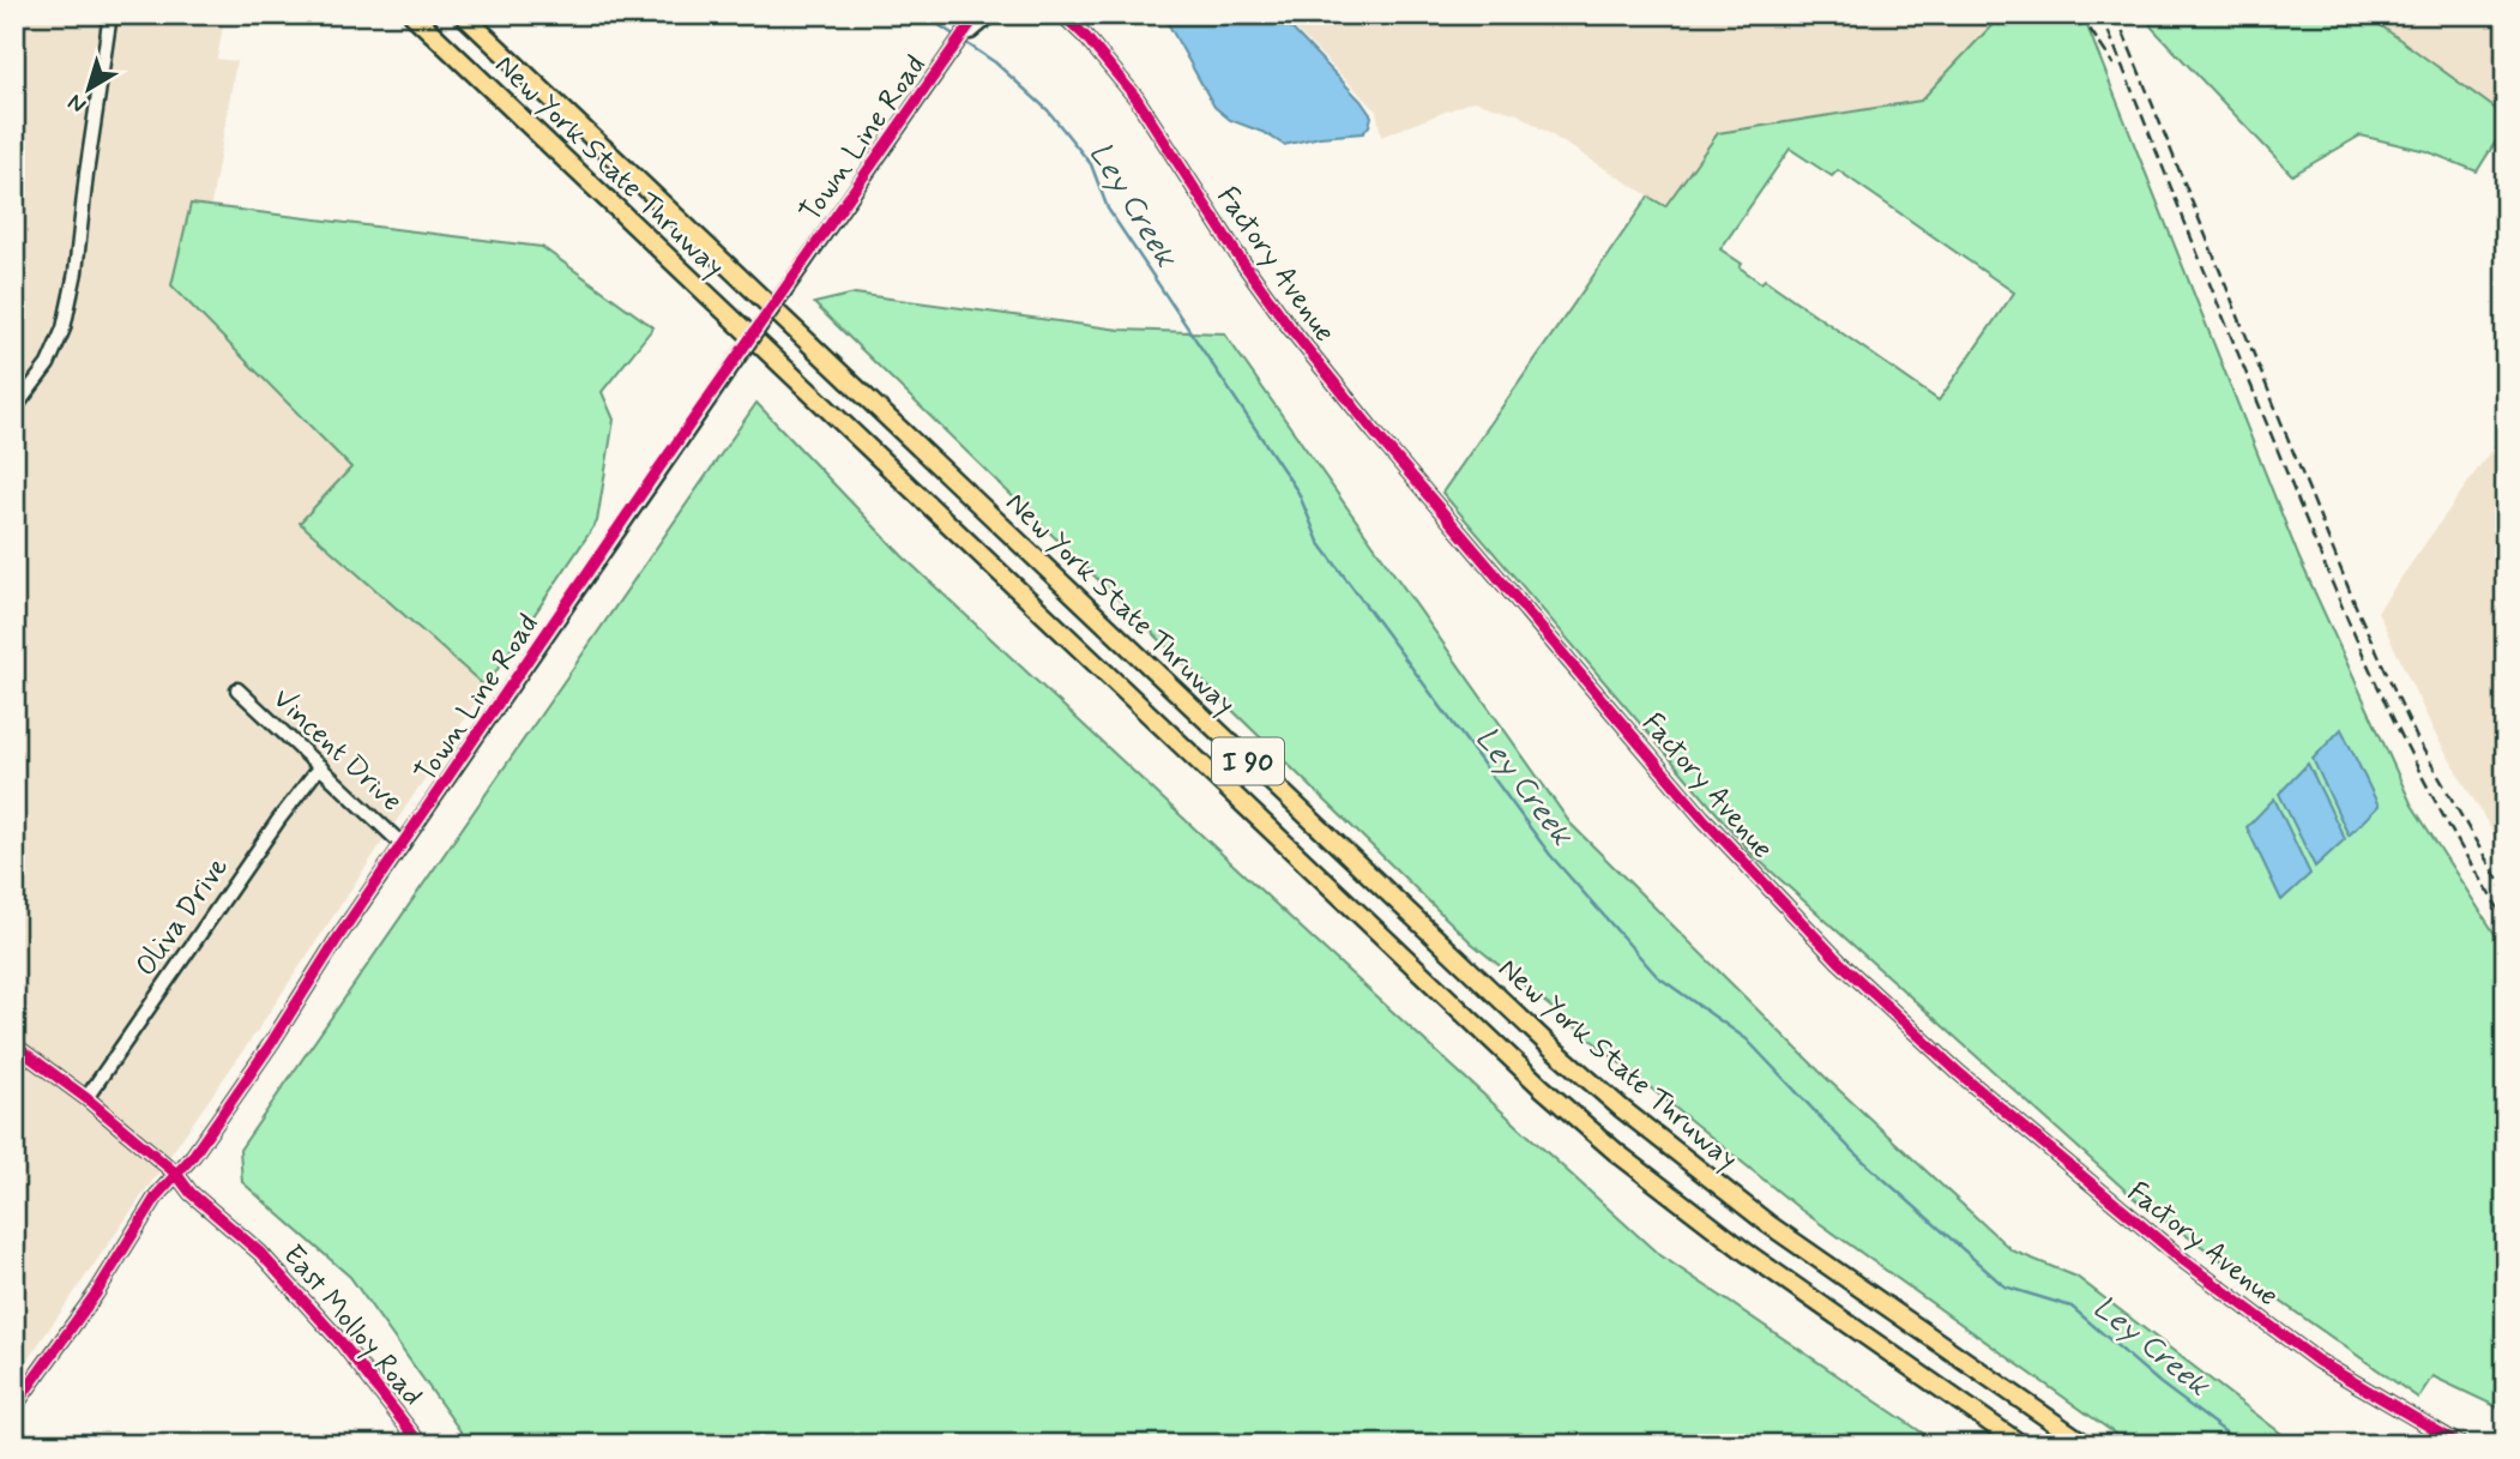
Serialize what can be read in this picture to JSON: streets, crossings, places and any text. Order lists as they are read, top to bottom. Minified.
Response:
{"streets":{"highway":["New York State Thruway","I 90"],"street":["Town Line Road","Factory Avenue","Vincent Drive","Oliva Drive","East Molloy Road"]},"crossings":[["Town Line Road","Vincent Drive"],["Town Line Road","East Molloy Road"],["Vincent Drive","Oliva Drive"],["Oliva Drive","East Molloy Road"]],"water":["Ley Creek"],"north":"bottom left"}
